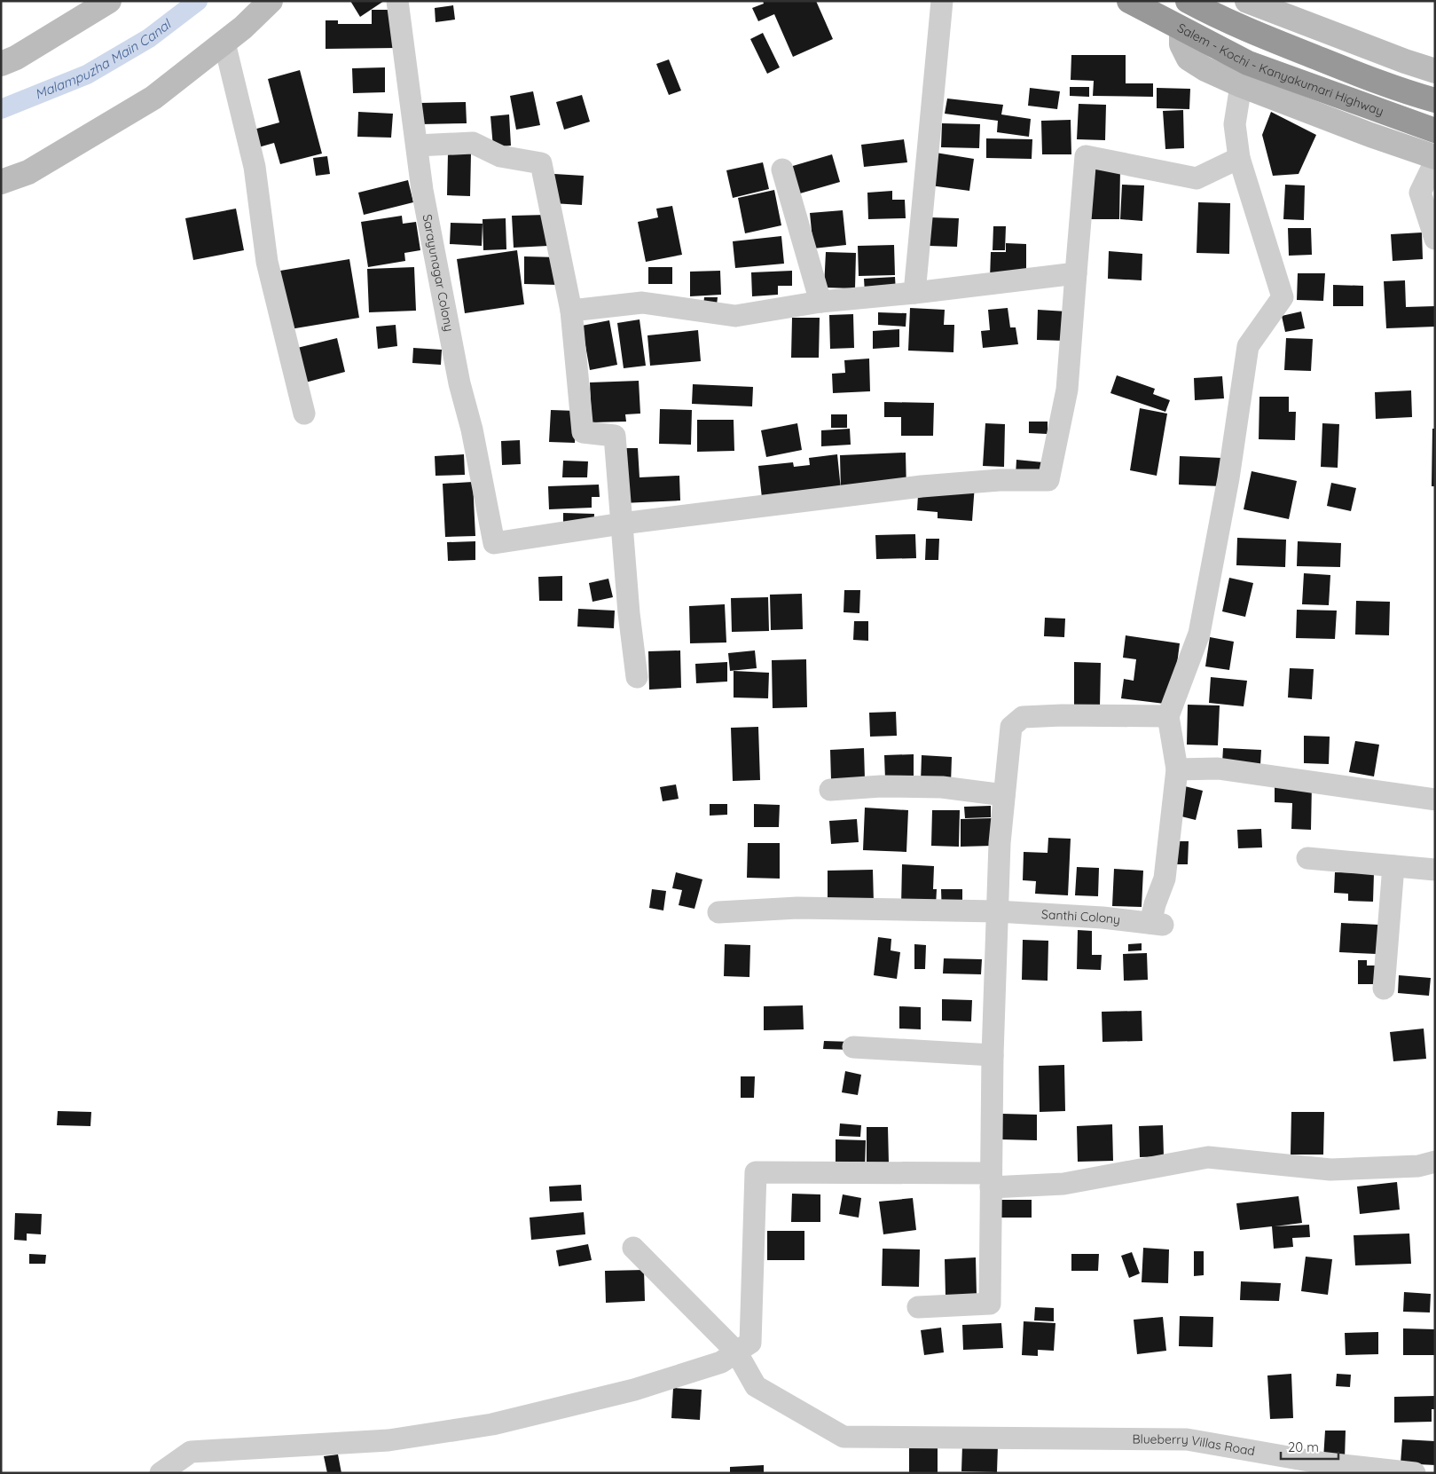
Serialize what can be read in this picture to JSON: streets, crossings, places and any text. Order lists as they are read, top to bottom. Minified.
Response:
{"streets":{"highway":["Salem - Kochi - Kanyakumari Highway"],"street":["Sarayunagar Colony","Santhi Colony","Blueberry Villas Road"]},"water":["Malampuzha Main Canal"],"scale_bar":"20 m"}
